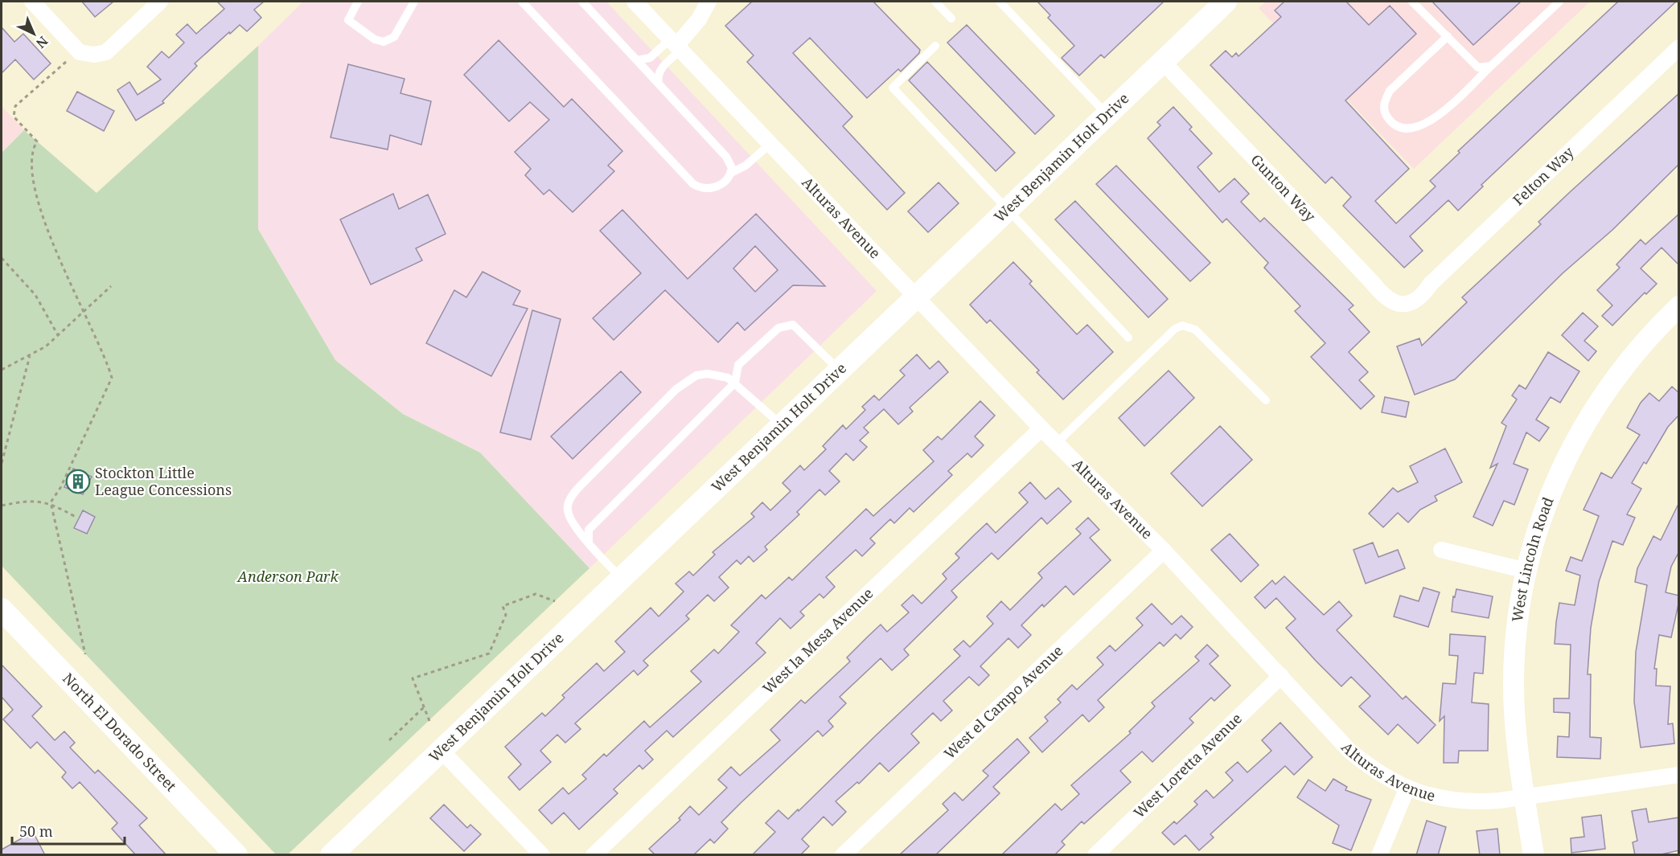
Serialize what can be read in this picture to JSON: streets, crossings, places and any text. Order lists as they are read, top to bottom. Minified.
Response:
{"streets":{"main road":["West Benjamin Holt Drive","North El Dorado Street"],"street":["Felton Way","Gunton Way","Alturas Avenue","West Lincoln Road","West la Mesa Avenue","West el Campo Avenue","West Loretta Avenue"]},"crossings":[["West Benjamin Holt Drive","Gunton Way"],["West Benjamin Holt Drive","Alturas Avenue"],["Felton Way","Gunton Way"],["Alturas Avenue","West Lincoln Road"],["Alturas Avenue","West la Mesa Avenue"],["Alturas Avenue","West el Campo Avenue"],["Alturas Avenue","West Loretta Avenue"]],"parks":["Anderson Park"],"places":{"building":["Stockton Little League Concessions"]},"scale_bar":"50 m","north":"bottom right"}
